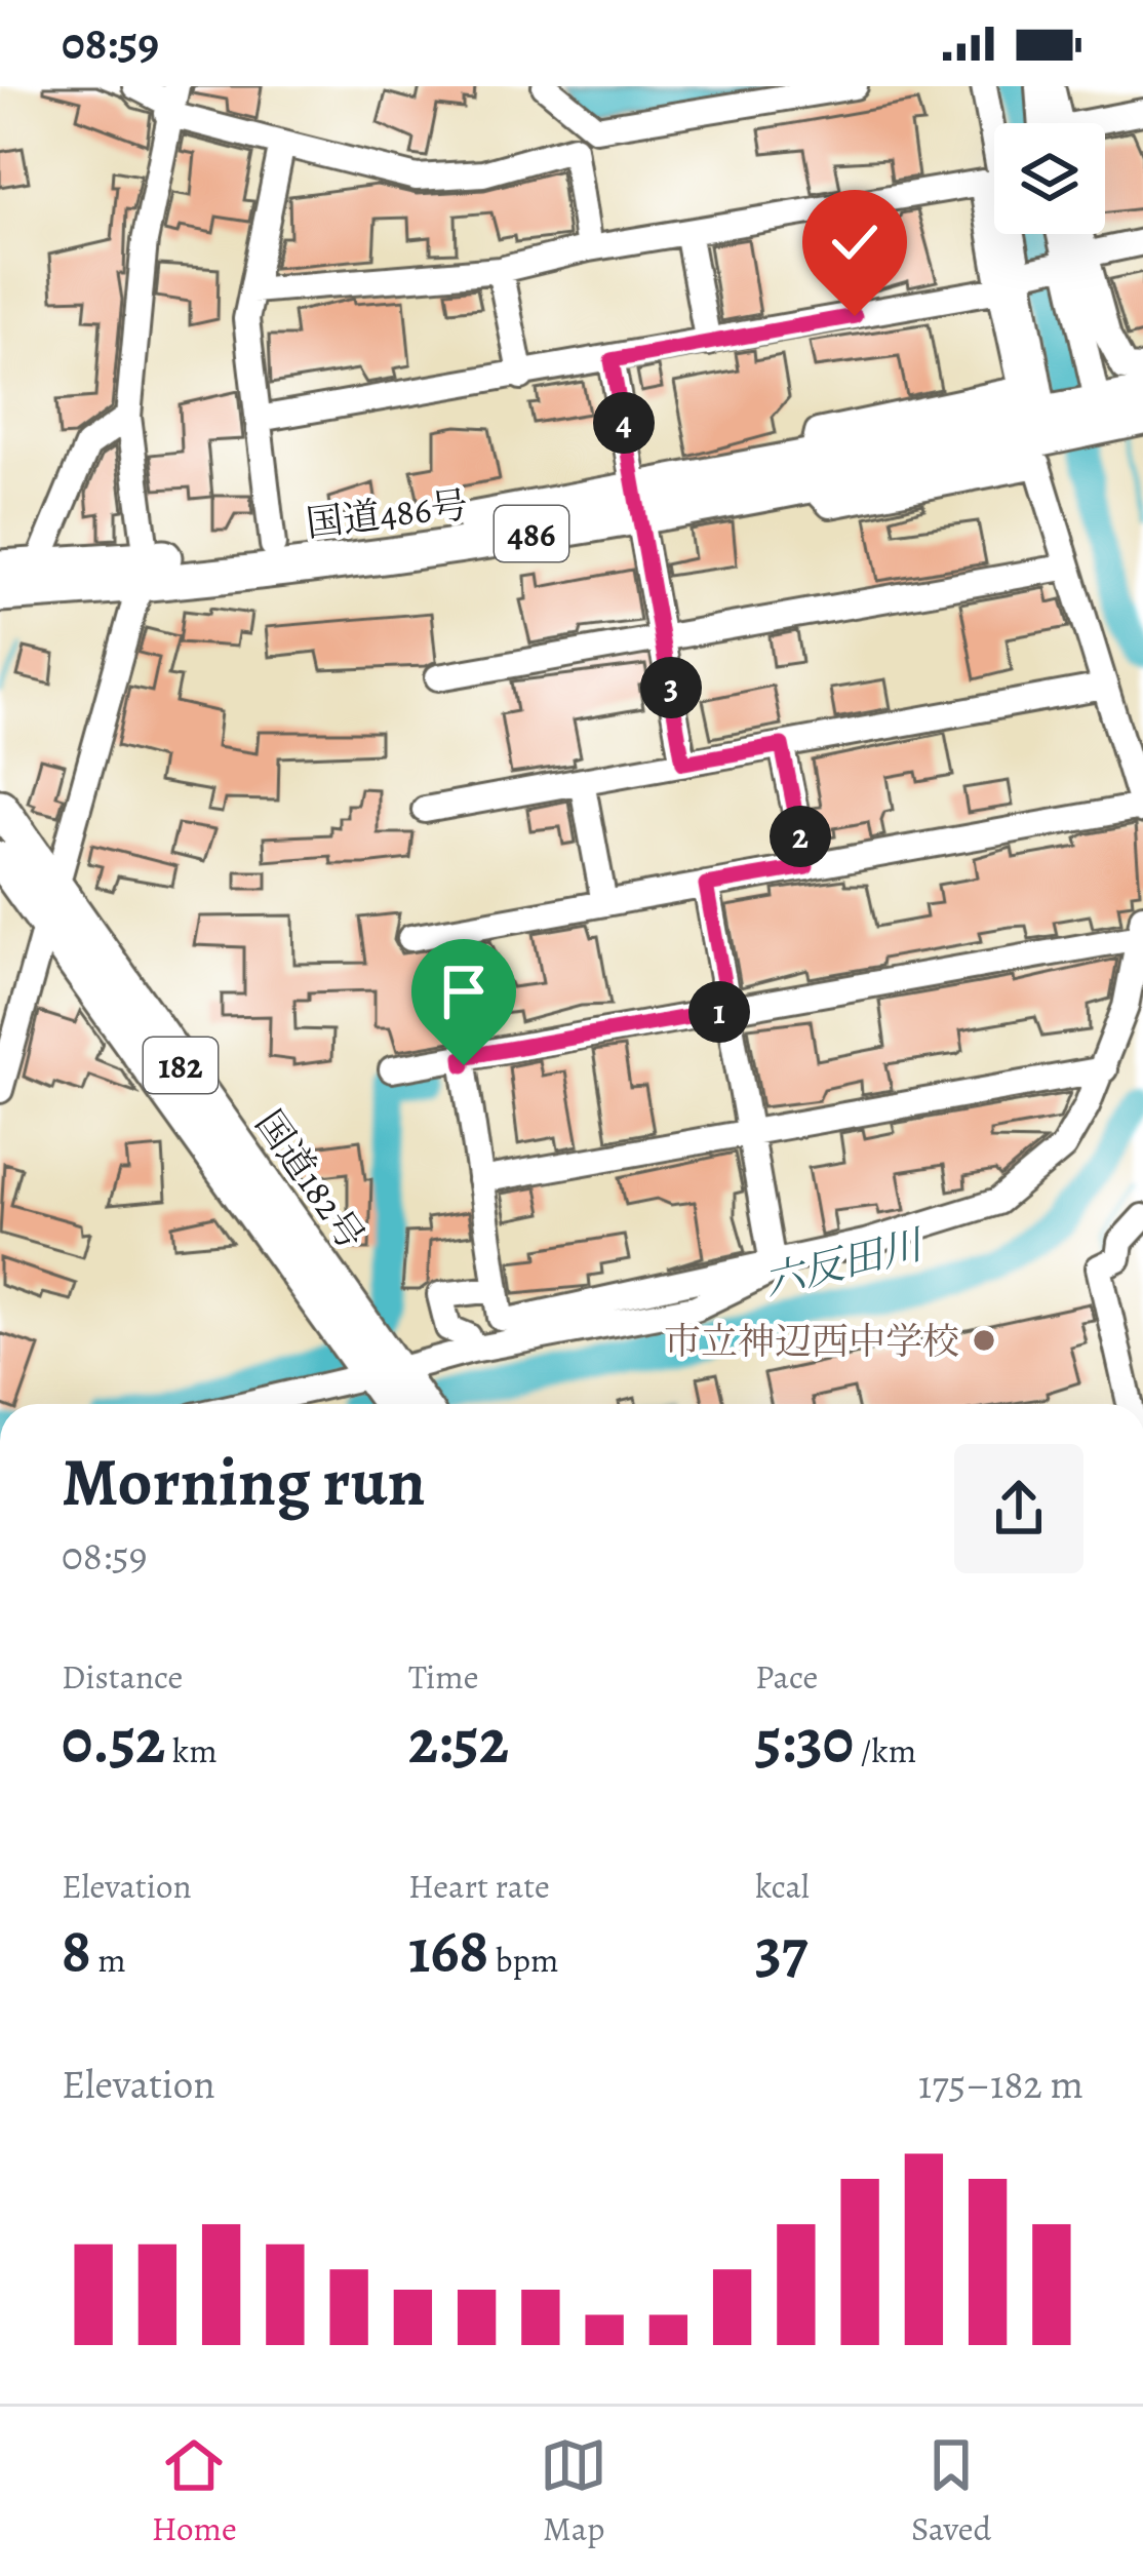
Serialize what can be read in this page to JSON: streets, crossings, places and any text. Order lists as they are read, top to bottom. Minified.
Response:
{"streets":{"highway":["国道486号","486","182","国道182号"]},"water":["六反田川"],"places":["市立神辺西中学校"],"page":{"status":"08:59","pins":["4","3","2","1"],"heading":["Morning run","08:59"],"stats":[["Distance","0.52 km"],["Time","2:52"],["Pace","5:30 /km"],["Elevation","8 m"],["Heart rate","168 bpm"],["kcal","37"]],"chart":["Elevation","175–182 m"],"tabs":["Home","Map","Saved"]}}
